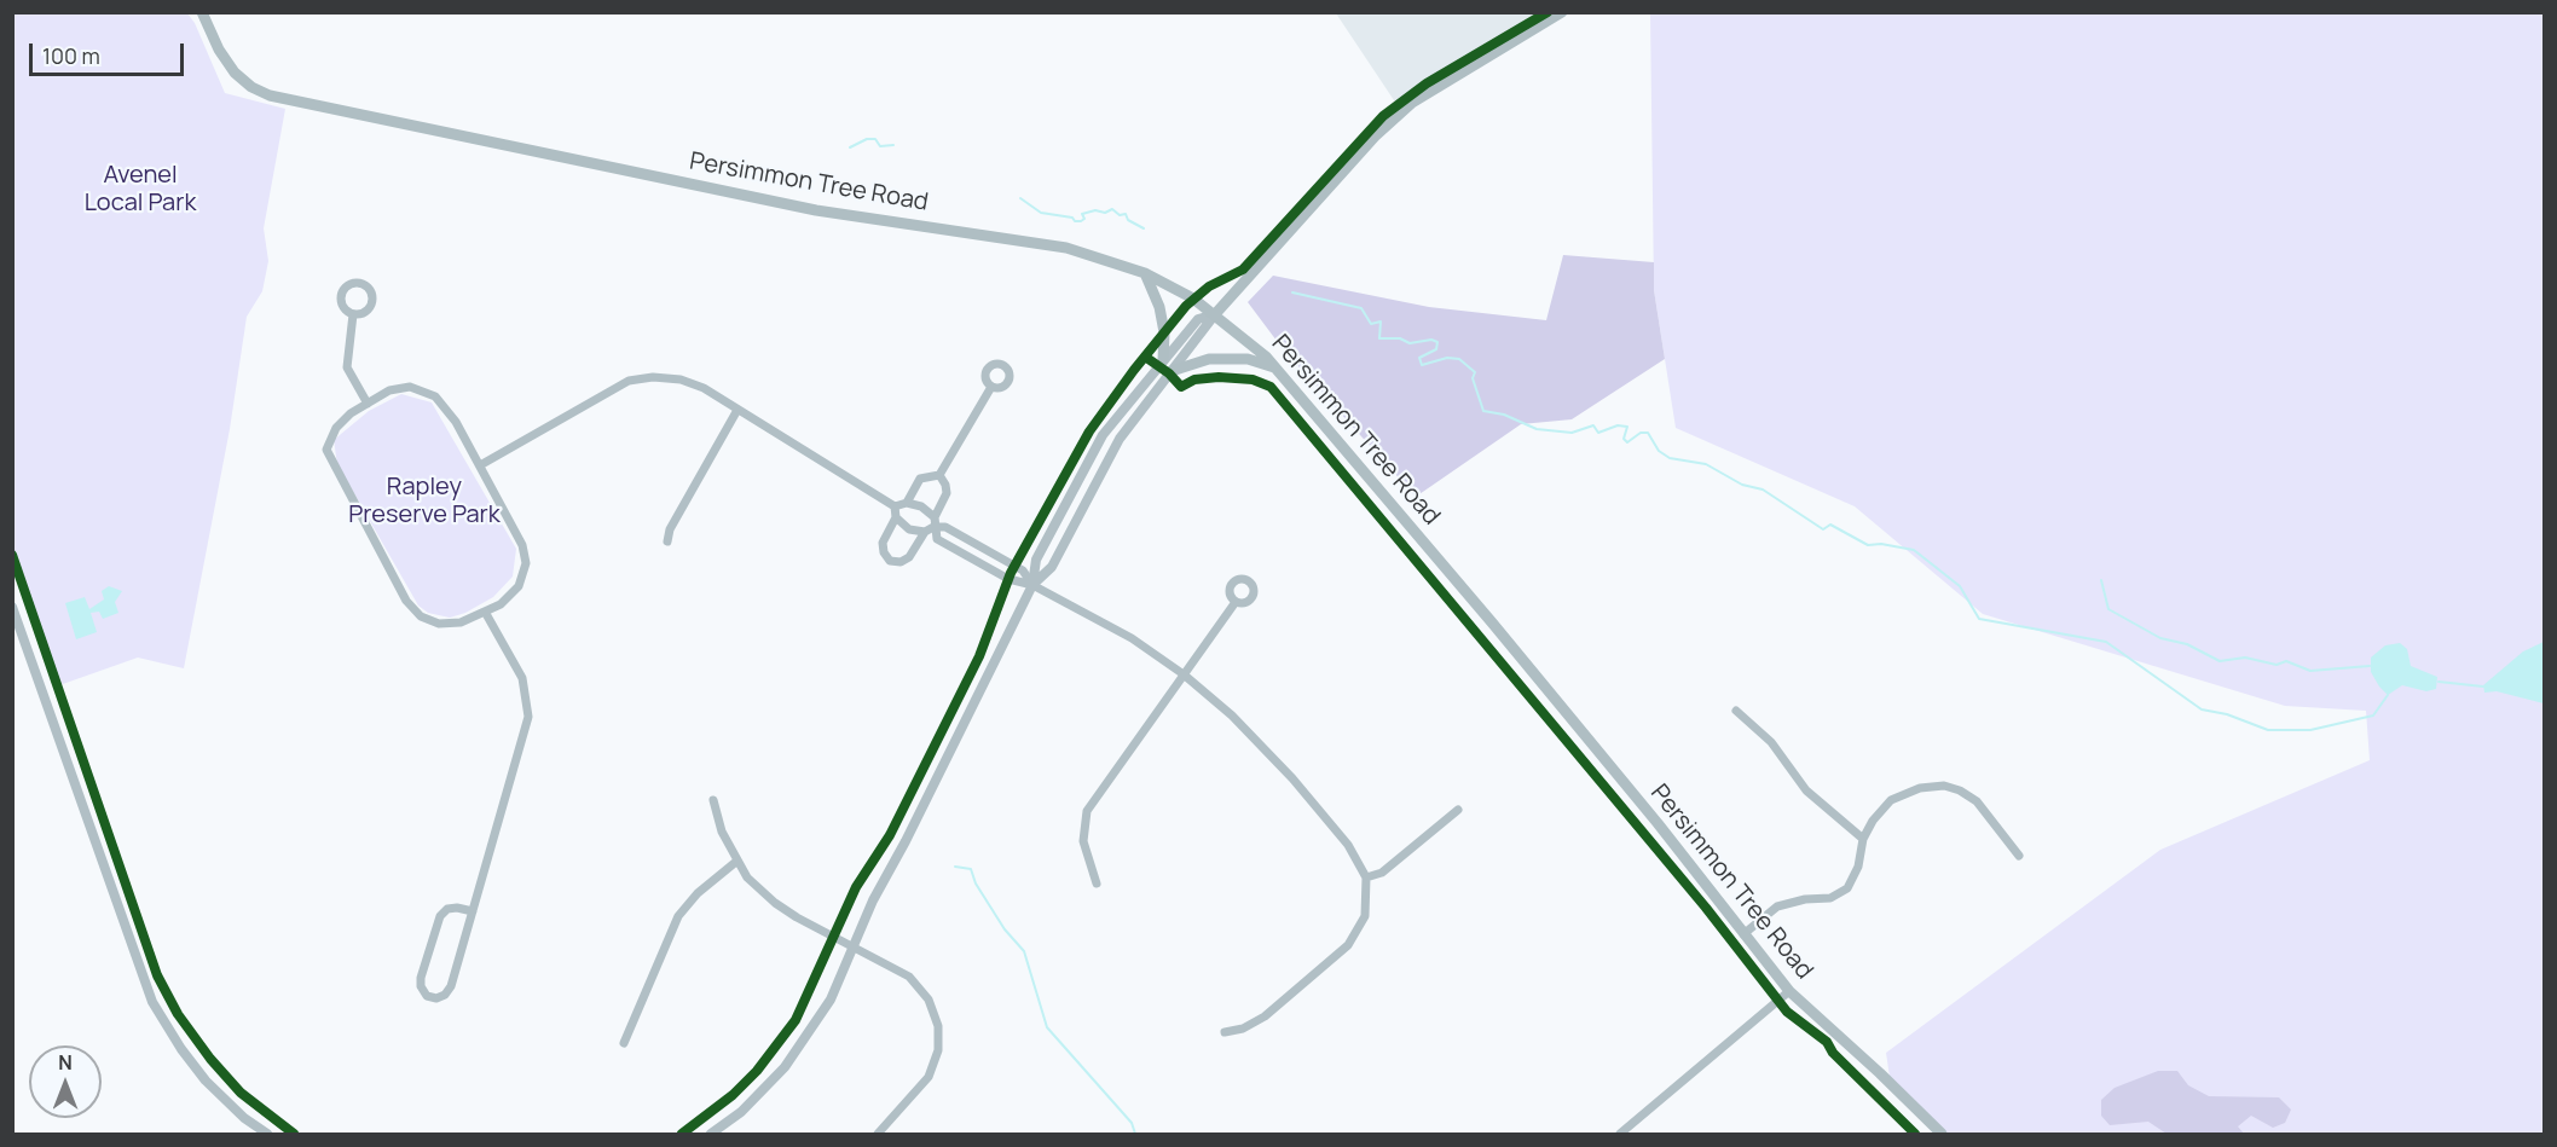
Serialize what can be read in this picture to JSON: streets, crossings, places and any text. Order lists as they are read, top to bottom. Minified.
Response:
{"streets":{"main road":["Persimmon Tree Road"]},"parks":["Avenel Local Park","Rapley Preserve Park"],"scale_bar":"100 m","north":"top"}
